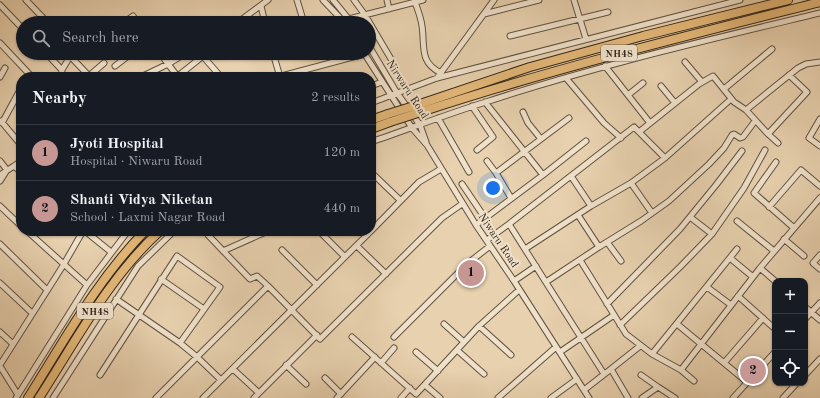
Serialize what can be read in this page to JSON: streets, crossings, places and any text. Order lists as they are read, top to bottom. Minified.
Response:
{"streets":{"highway":["NH48"],"street":["Nirwaru Road","Niwaru Road"]},"crossings":[["Nirwaru Road","Niwaru Road"]],"page":{"search":"Search here","heading":["Nearby","2 results"],"list":[{"mark":"1","name":"Jyoti Hospital","note":"Hospital · Niwaru Road","value":"120 m"},{"mark":"2","name":"Shanti Vidya Niketan","note":"School · Laxmi Nagar Road","value":"440 m"}],"pins":["1","2"],"map_buttons":["+","−"]}}
